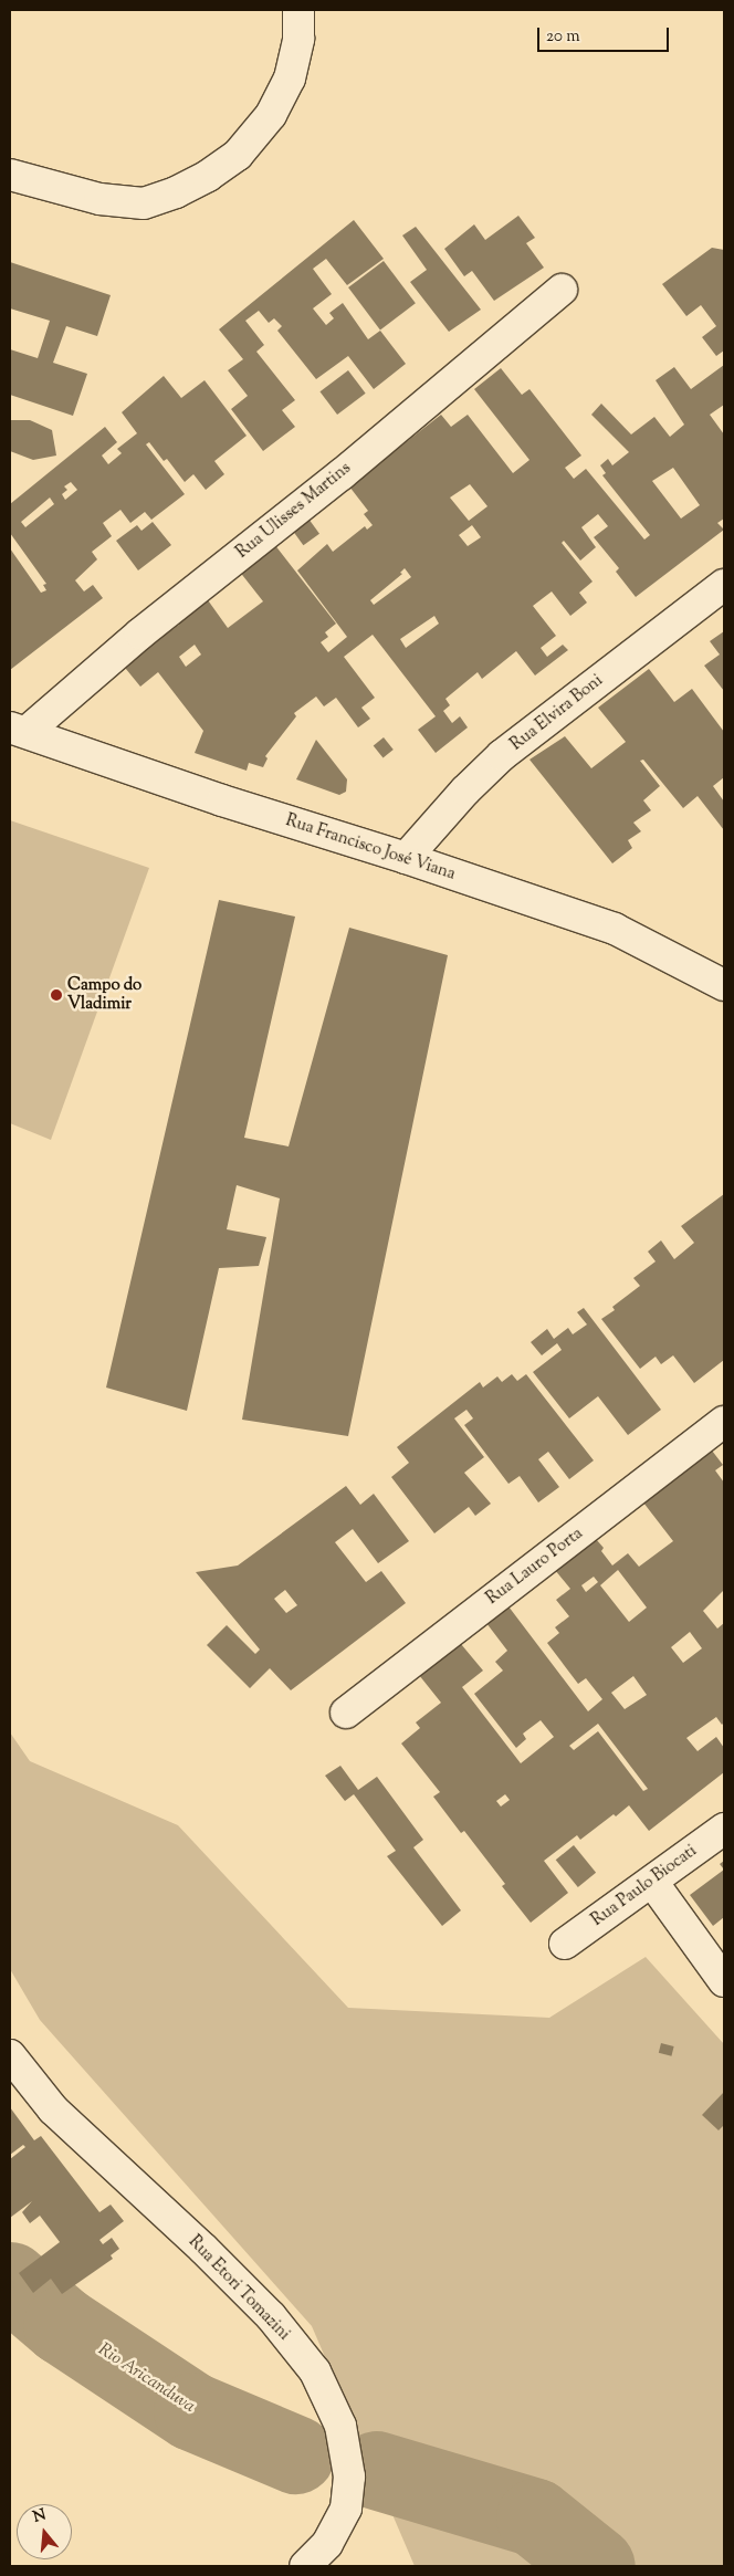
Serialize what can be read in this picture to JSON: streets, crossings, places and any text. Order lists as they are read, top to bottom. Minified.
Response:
{"streets":{"street":["Rua Ulisses Martins","Rua Elvira Boni","Rua Francisco José Viana","Rua Lauro Porta","Rua Paulo Biocati","Rua Etori Tomazini"]},"crossings":[["Rua Ulisses Martins","Rua Francisco José Viana"],["Rua Elvira Boni","Rua Francisco José Viana"]],"water":["Rio Aricanduva"],"places":["Campo do Vladimir"],"scale_bar":"20 m","north":"top"}
